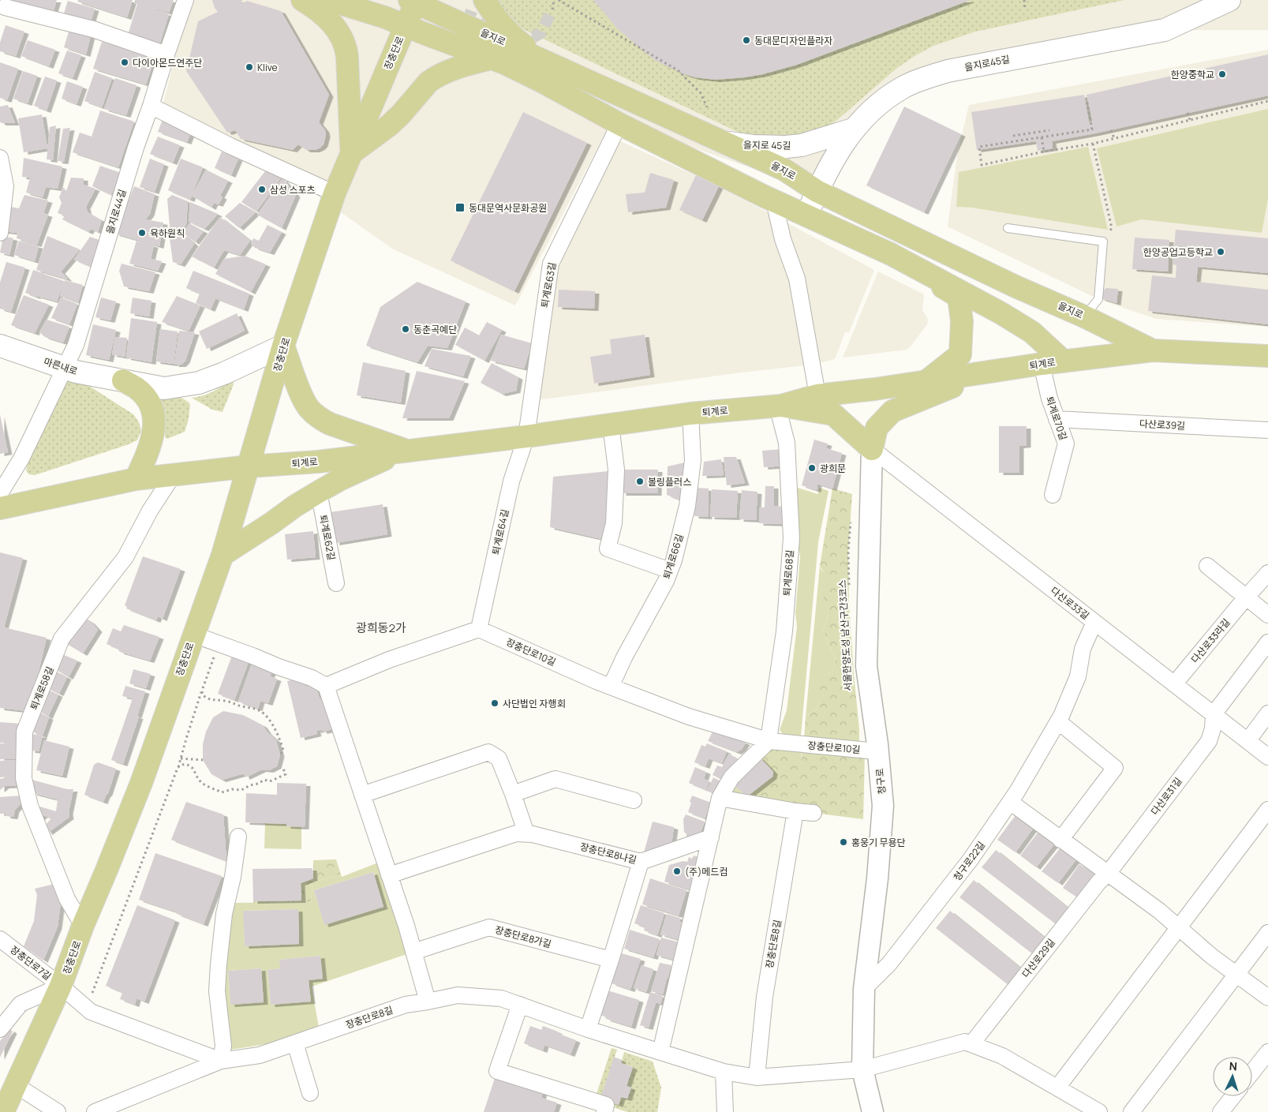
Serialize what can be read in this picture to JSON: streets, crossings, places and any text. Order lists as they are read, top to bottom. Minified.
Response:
{"streets":{"main road":["을지로","장충단로","을지로45길","을지로 45길","퇴계로","마른내로"],"street":["을지로44길","퇴계로63길","퇴계로70길","다산로39길","퇴계로64길","퇴계로62길","퇴계로66길","퇴계로68길","다산로33길","다산로33라길","장충단로10길","퇴계로58길","청구로","다산로31길","장충단로8나길","청구로22길","장충단로8가길","장충단로8길","다산로29길","장충단로7길"],"path":["서울한양도성 남산구간3코스"]},"crossings":[["을지로","장충단로"],["을지로","을지로45길"],["을지로","을지로 45길"],["을지로","퇴계로63길"],["을지로","퇴계로"],["장충단로","퇴계로"],["장충단로","마른내로"],["장충단로","퇴계로58길"],["장충단로","장충단로8길"],["장충단로","장충단로7길"],["을지로45길","을지로 45길"],["을지로44길","마른내로"],["퇴계로63길","퇴계로"],["퇴계로63길","퇴계로64길"],["퇴계로","퇴계로70길"],["퇴계로","퇴계로64길"],["퇴계로","퇴계로66길"],["퇴계로","퇴계로68길"],["퇴계로","퇴계로58길"],["퇴계로70길","다산로39길"],["퇴계로64길","장충단로10길"],["퇴계로66길","장충단로10길"],["퇴계로68길","장충단로10길"],["다산로33길","다산로33라길"],["다산로33길","청구로"],["다산로33길","다산로31길"],["다산로33길","청구로22길"],["장충단로10길","청구로"],["청구로","청구로22길"],["청구로","장충단로8길"],["다산로31길","다산로29길"],["장충단로8길","장충단로7길"]],"districts":["광희동2가"],"places":{"other":["동대문디자인플라자","다이아몬드연주단","Klive","한양중학교","삼성 스포츠","육하원칙","한양공업고등학교","동춘곡예단","광희문","볼링플러스","사단법인 자행회","홍웅기 무용단","(주)메드컴"],"transit":["동대문역사문화공원"]},"north":"top"}
